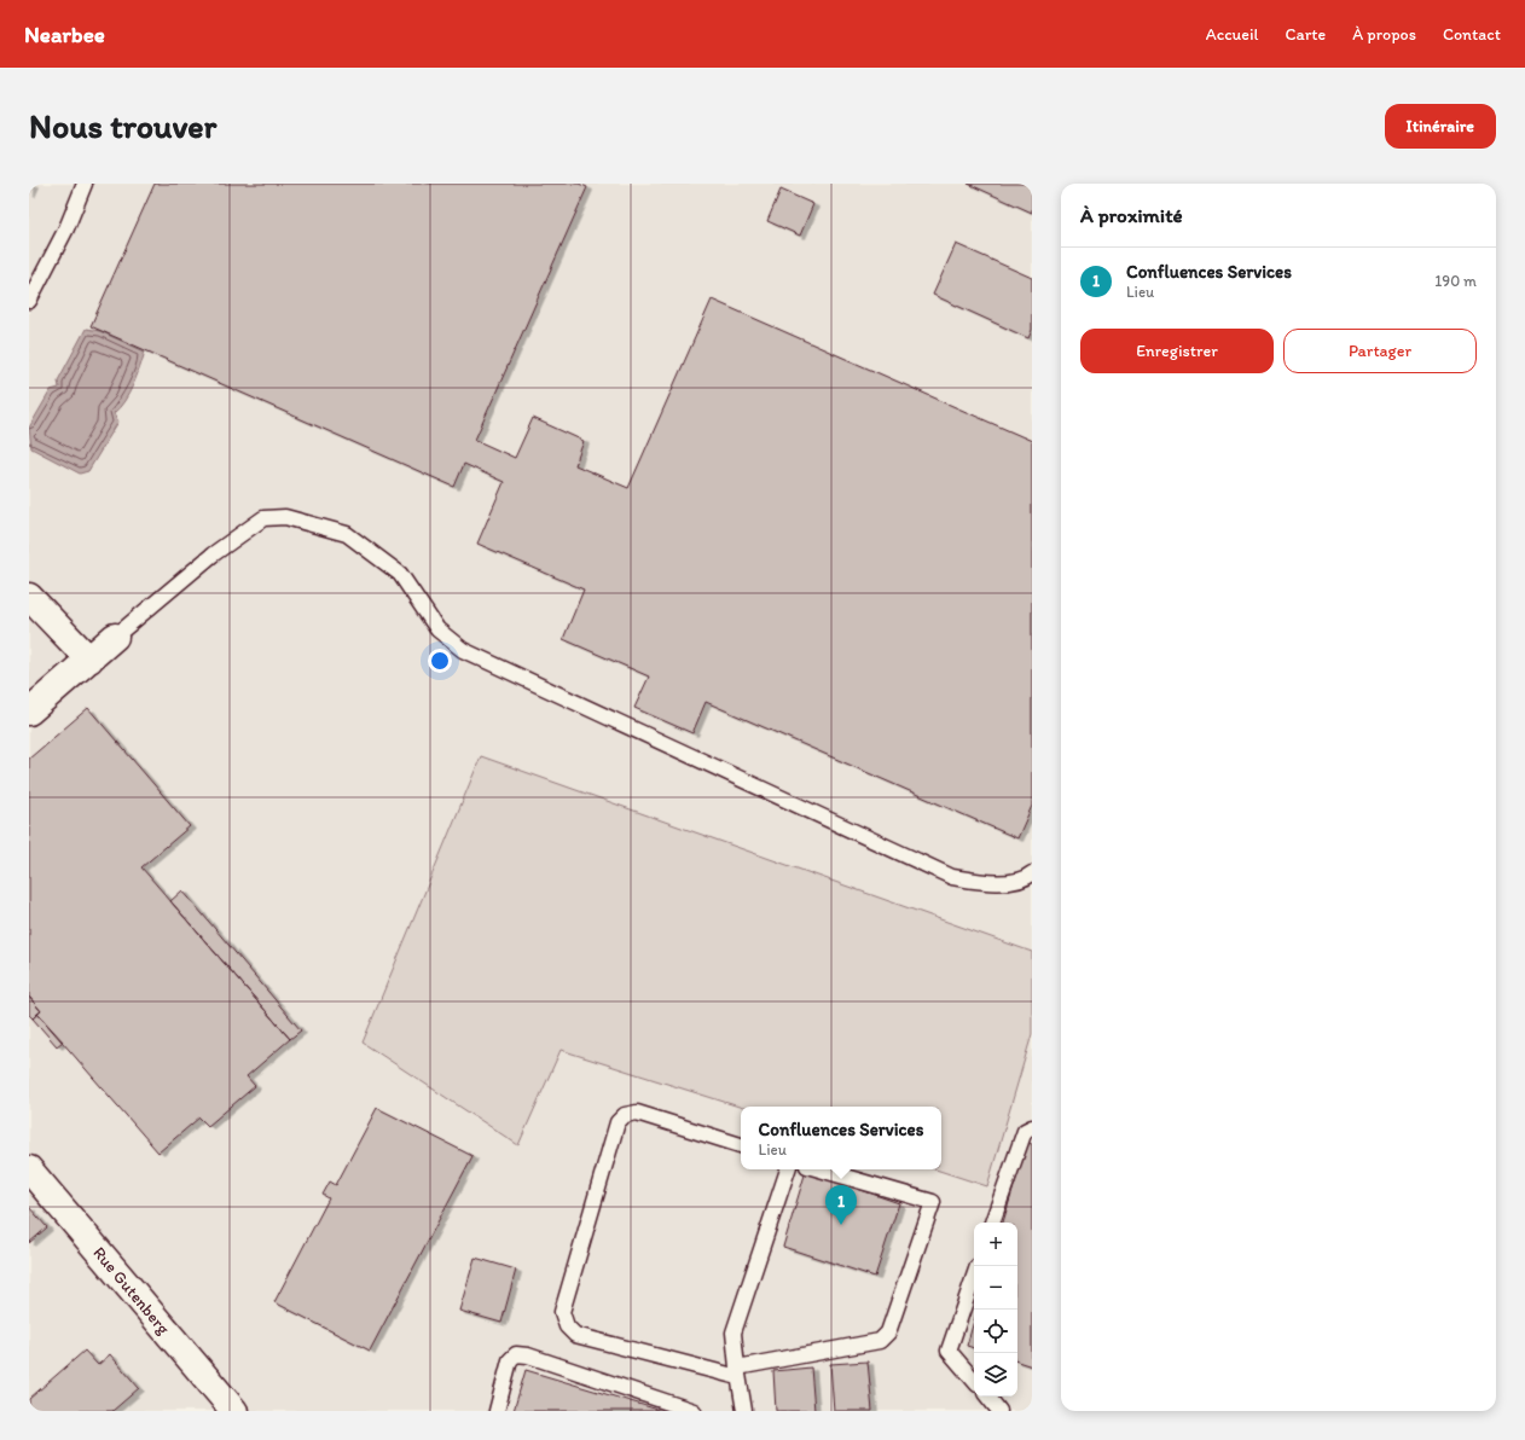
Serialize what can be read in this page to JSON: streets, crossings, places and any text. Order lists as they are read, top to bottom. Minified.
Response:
{"streets":{"street":["Rue Gutenberg"]},"page":{"header":"Nearbee","nav":["Accueil","Carte","À propos","Contact"],"buttons":["Itinéraire",["Enregistrer","Partager"]],"title":"Nous trouver","heading":"À proximité","list":[{"mark":"1","name":"Confluences Services","note":"Lieu","value":"190 m"}],"popup":["Confluences Services","Lieu"],"pins":"1","map_buttons":["+","−"]}}
